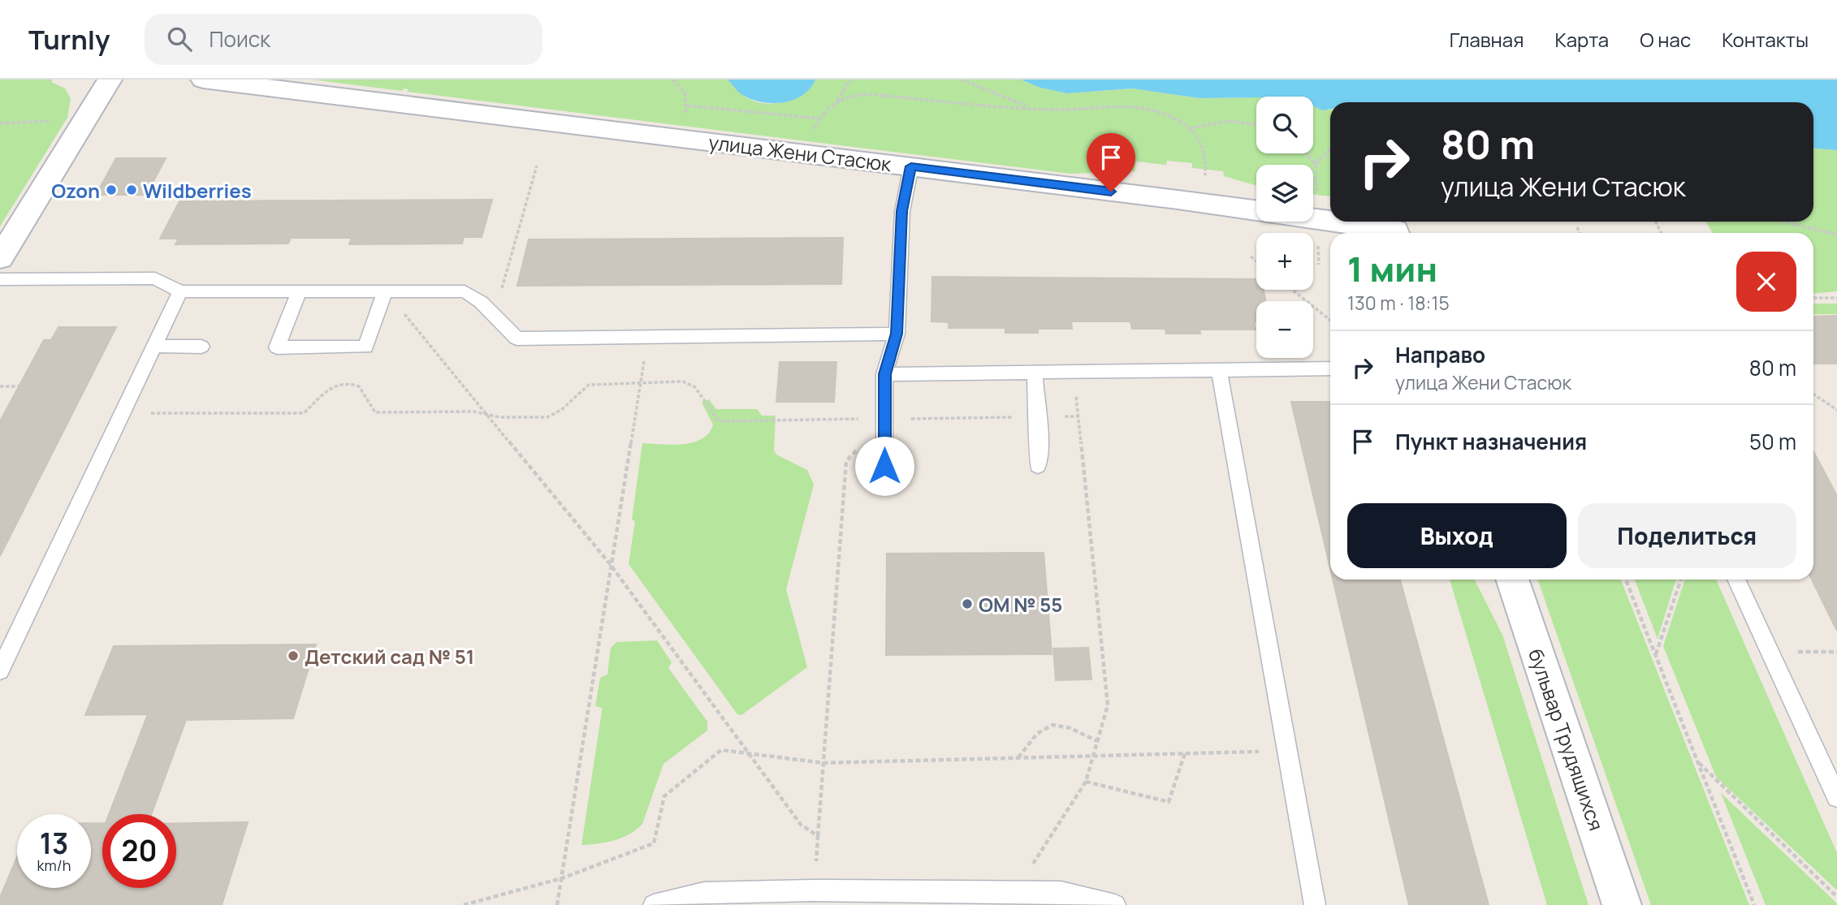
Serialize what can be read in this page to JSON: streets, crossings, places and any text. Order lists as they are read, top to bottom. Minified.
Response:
{"streets":{"street":["улица Жени Стасюк","бульвар Трудящихся"]},"places":["Ozon","Wildberries","ОМ № 55","Детский сад № 51"],"page":{"header":"Turnly","search":"Поиск","nav":["Главная","Карта","О нас","Контакты"],"map_buttons":["+","−"],"turn":["80 m","улица Жени Стасюк"],"heading":["1 мин","130 m · 18:15"],"list":[{"name":"Направо","note":"улица Жени Стасюк","value":"80 m"},{"name":"Пункт назначения","value":"50 m"}],"buttons":["Выход","Поделиться"],"speed":"13 km/h","limit":"20"}}
